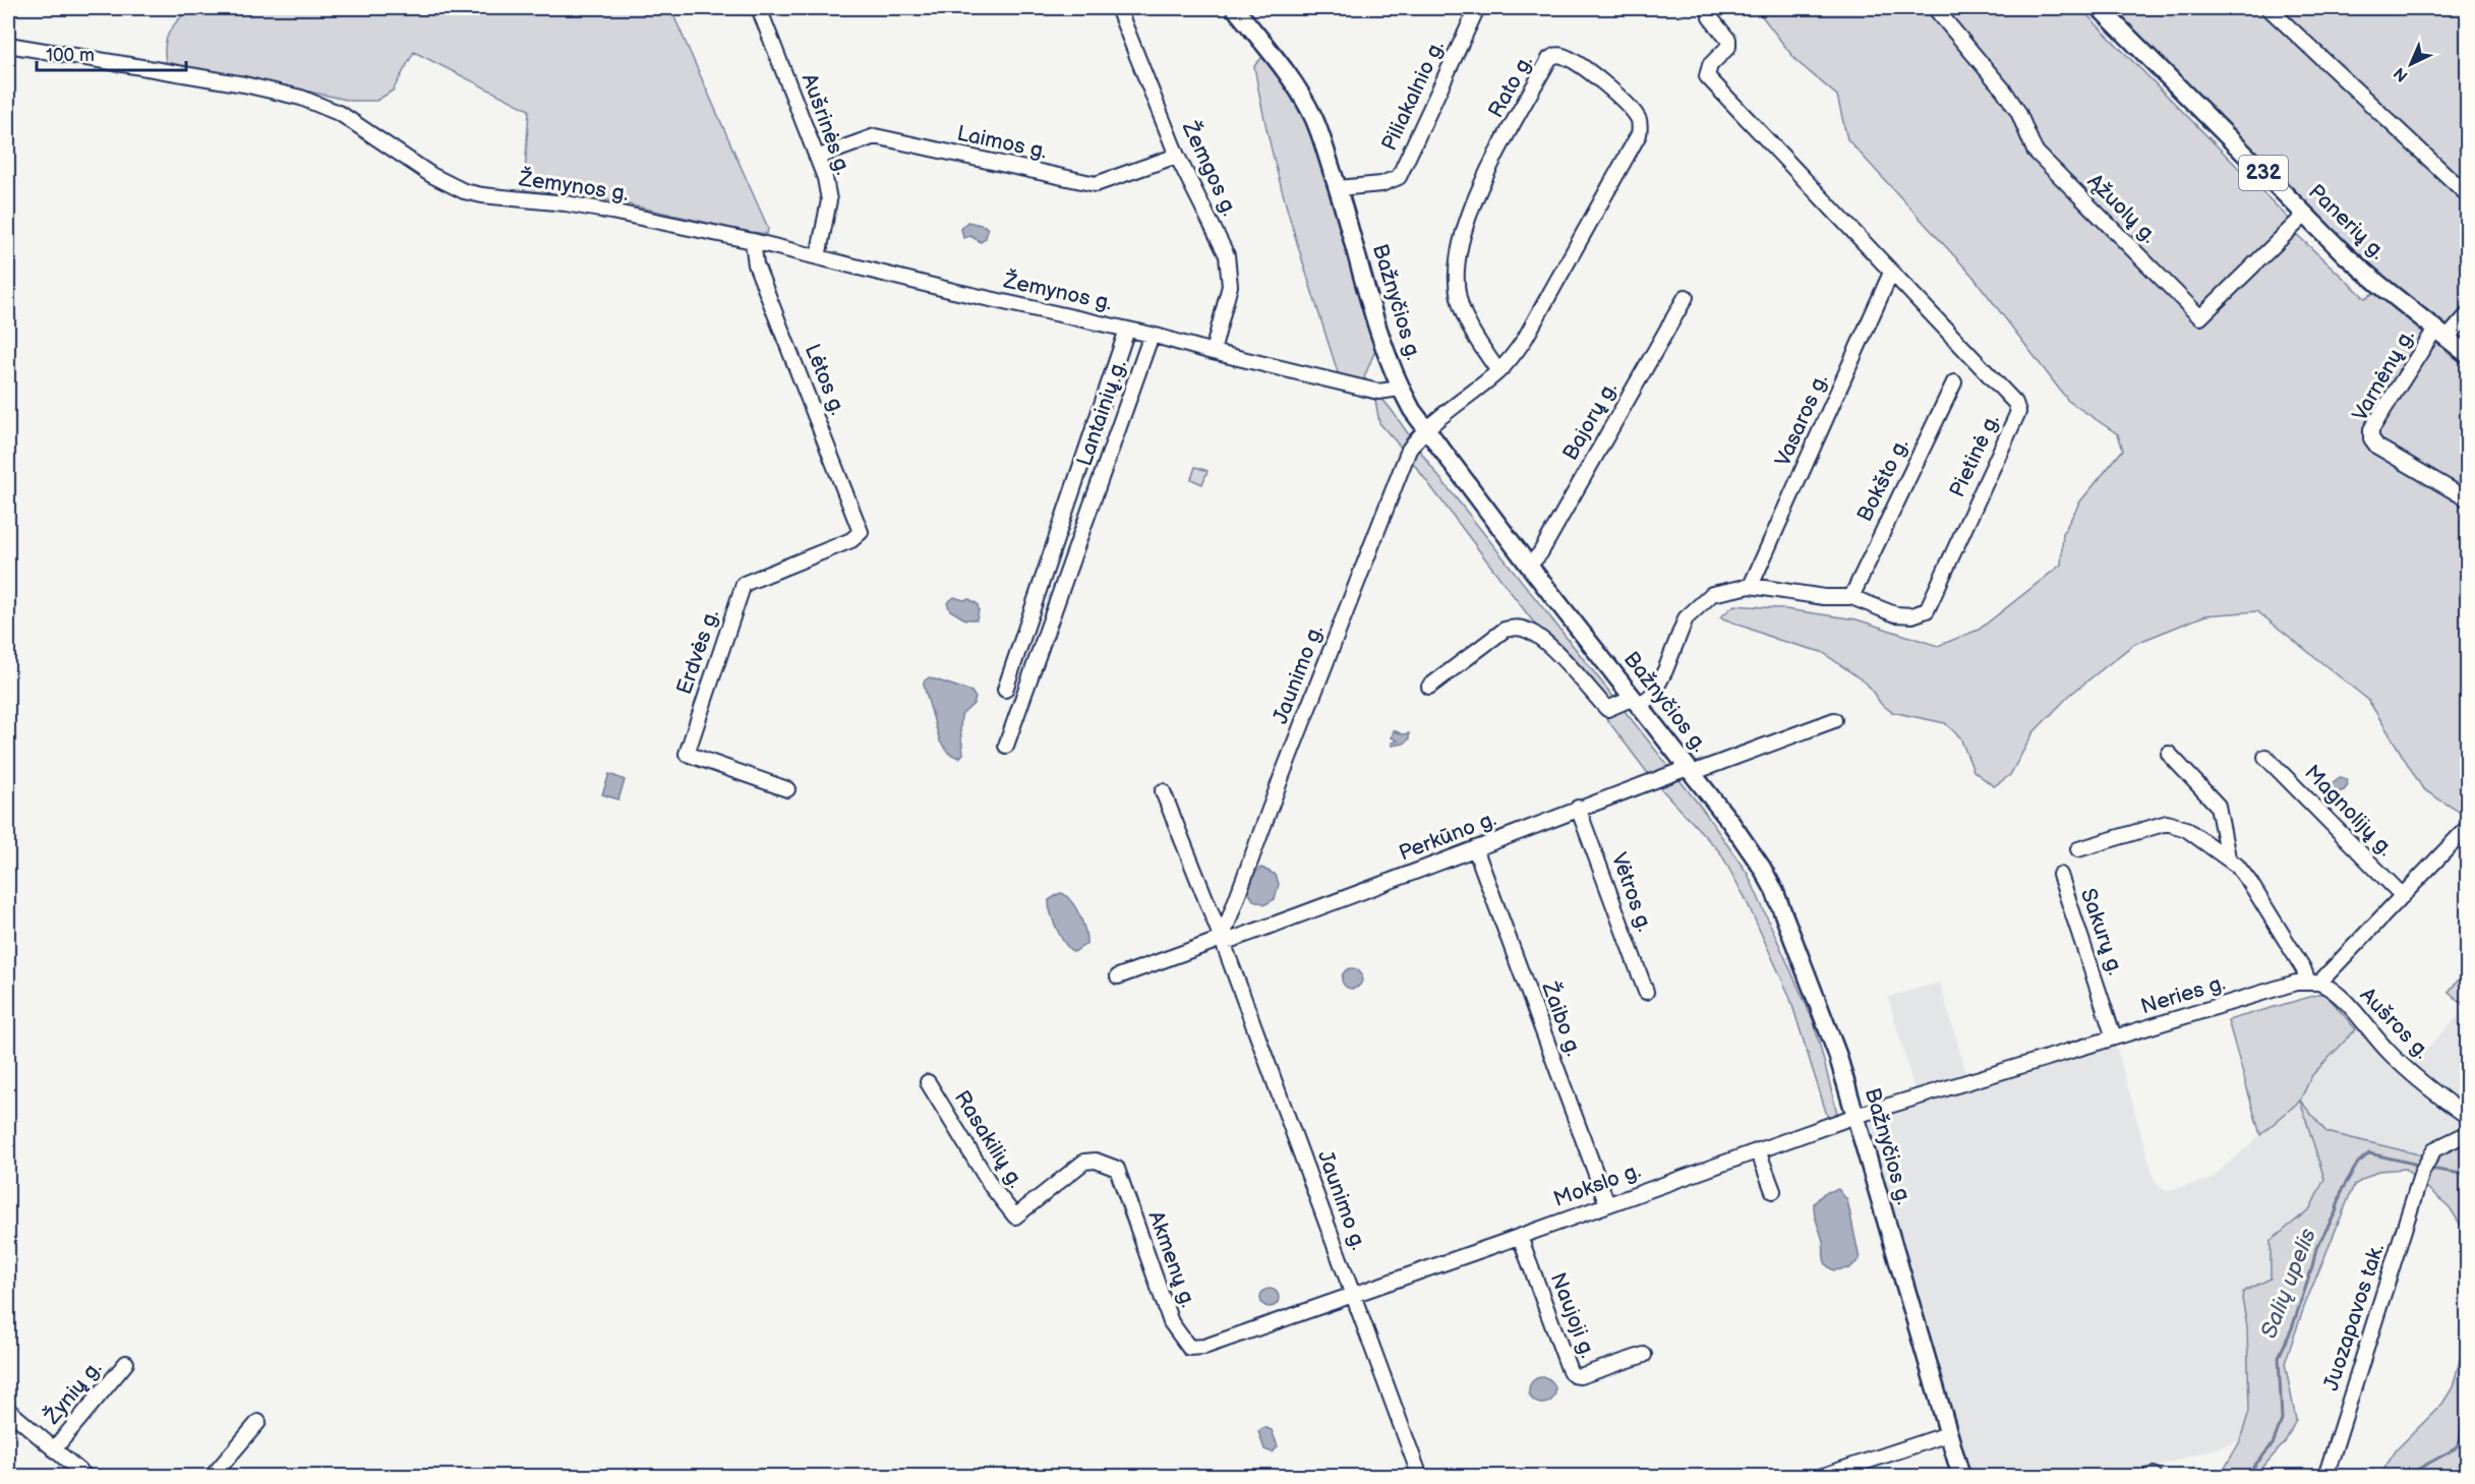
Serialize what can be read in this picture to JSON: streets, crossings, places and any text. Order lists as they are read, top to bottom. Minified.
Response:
{"streets":{"main road":["232","Panerių g.","Bažnyčios g."],"street":["Rato g.","Piliakalnio g.","Aušrinės g.","Laimos g.","Žemgos g.","Žemynos g.","Ąžuolų g.","Varnėnų g.","Lėtos g.","Lantainių g.","Vasaros g.","Bajorų g.","Pietinė g.","Bokšto g.","Erdvės g.","Jaunimo g.","Magnolijų g.","Perkūno g.","Vėtros g.","Sakurų g.","Neries g.","Žaibo g.","Aušros g.","Rasakilių g.","Mokslo g.","Akmenų g.","Naujoji g.","Juozapavos tak.","Žynių g."]},"crossings":[["Rato g.","Bažnyčios g."],["Rato g.","Jaunimo g."],["Piliakalnio g.","Bažnyčios g."],["Aušrinės g.","Laimos g."],["Aušrinės g.","Žemynos g."],["Laimos g.","Žemgos g."],["Žemynos g.","Lėtos g."],["Žemynos g.","Lantainių g."],["Ąžuolų g.","Panerių g."],["Panerių g.","Varnėnų g."],["Bažnyčios g.","Bajorų g."],["Bažnyčios g.","Pietinė g."],["Bažnyčios g.","Jaunimo g."],["Bažnyčios g.","Perkūno g."],["Bažnyčios g.","Neries g."],["Bažnyčios g.","Mokslo g."],["Lėtos g.","Erdvės g."],["Vasaros g.","Pietinė g."],["Pietinė g.","Bokšto g."],["Jaunimo g.","Perkūno g."],["Jaunimo g.","Mokslo g."],["Jaunimo g.","Akmenų g."],["Perkūno g.","Vėtros g."],["Perkūno g.","Žaibo g."],["Sakurų g.","Neries g."],["Neries g.","Aušros g."],["Neries g.","Mokslo g."],["Žaibo g.","Mokslo g."],["Rasakilių g.","Akmenų g."],["Mokslo g.","Akmenų g."],["Mokslo g.","Naujoji g."]],"water":["Salių upelis"],"scale_bar":"100 m","north":"bottom left"}
